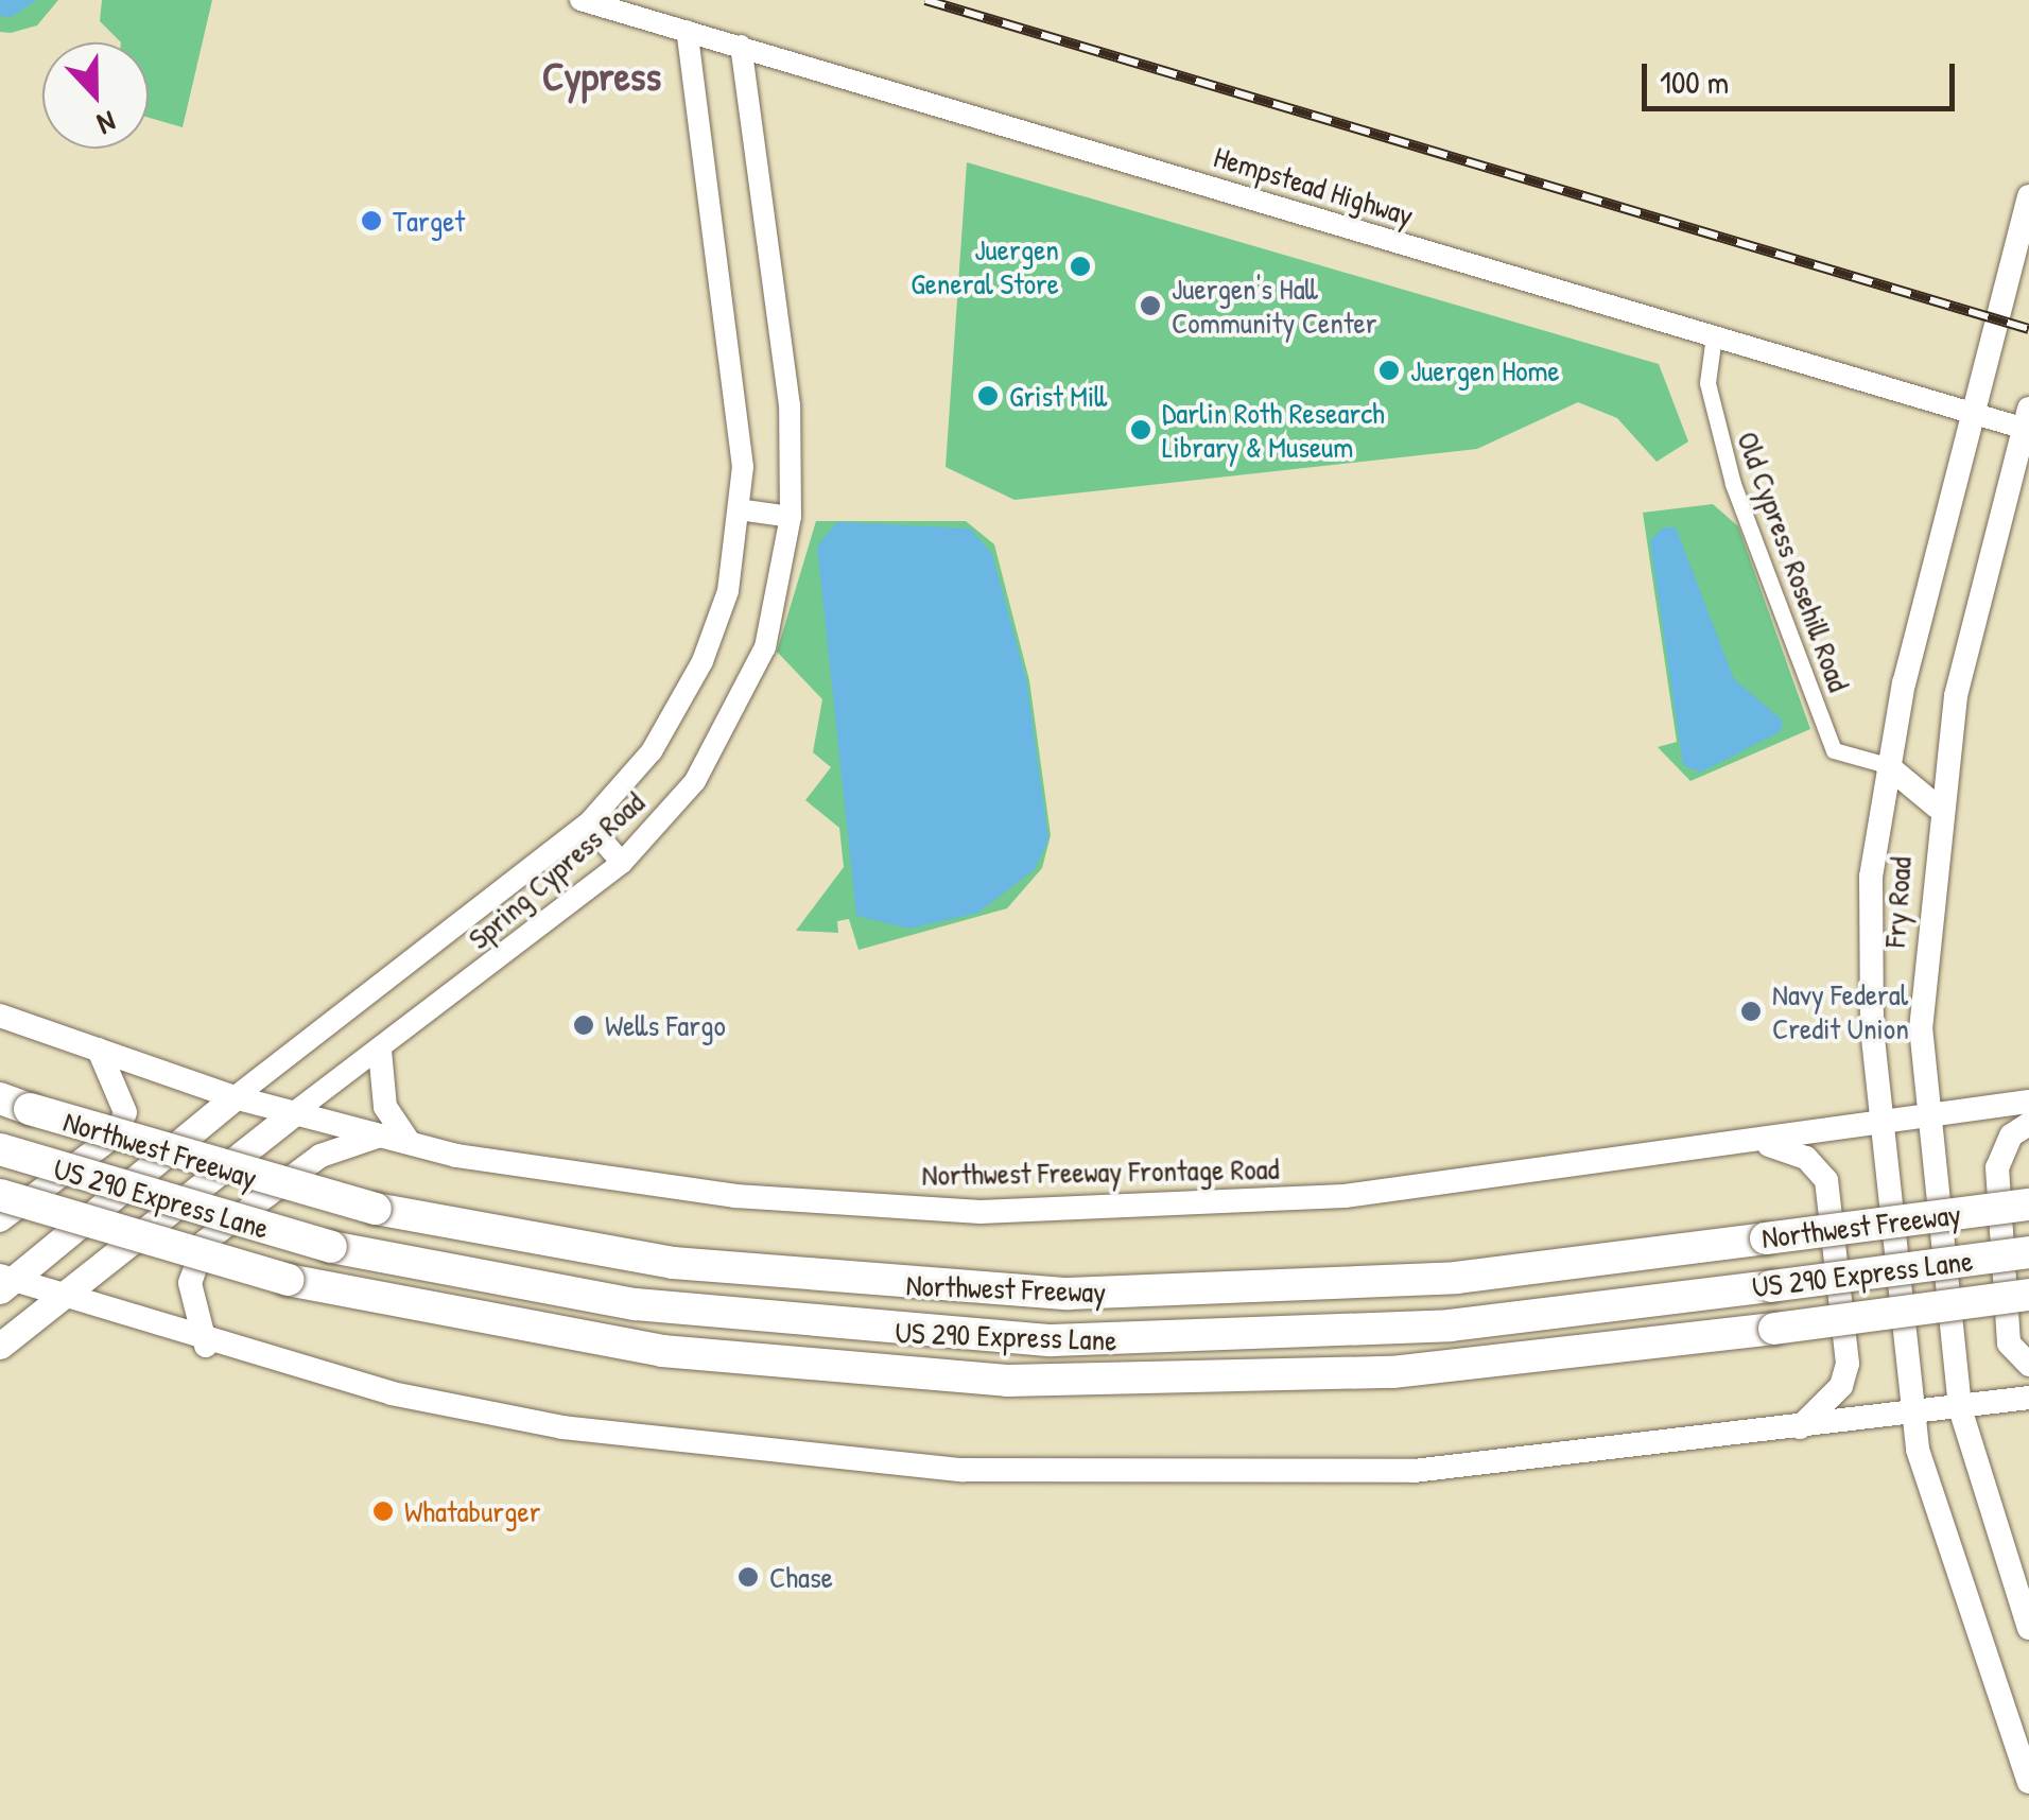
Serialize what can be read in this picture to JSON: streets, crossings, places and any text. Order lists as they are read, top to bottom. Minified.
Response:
{"streets":{"highway":["Northwest Freeway","US 290 Express Lane"],"main road":["Spring Cypress Road","Fry Road","Northwest Freeway Frontage Road"],"street":["Hempstead Highway","Old Cypress Rosehill Road"]},"crossings":[["Hempstead Highway","Old Cypress Rosehill Road"],["Hempstead Highway","Spring Cypress Road"],["Hempstead Highway","Fry Road"],["Old Cypress Rosehill Road","Fry Road"],["Spring Cypress Road","Northwest Freeway Frontage Road"],["Fry Road","Northwest Freeway Frontage Road"]],"districts":["Cypress"],"places":["Target","Juergen General Store","Juergen's Hall Community Center","Juergen Home","Grist Mill","Darlin Roth Research Library & Museum","Navy Federal Credit Union","Wells Fargo","Whataburger","Chase"],"scale_bar":"100 m","north":"bottom"}
